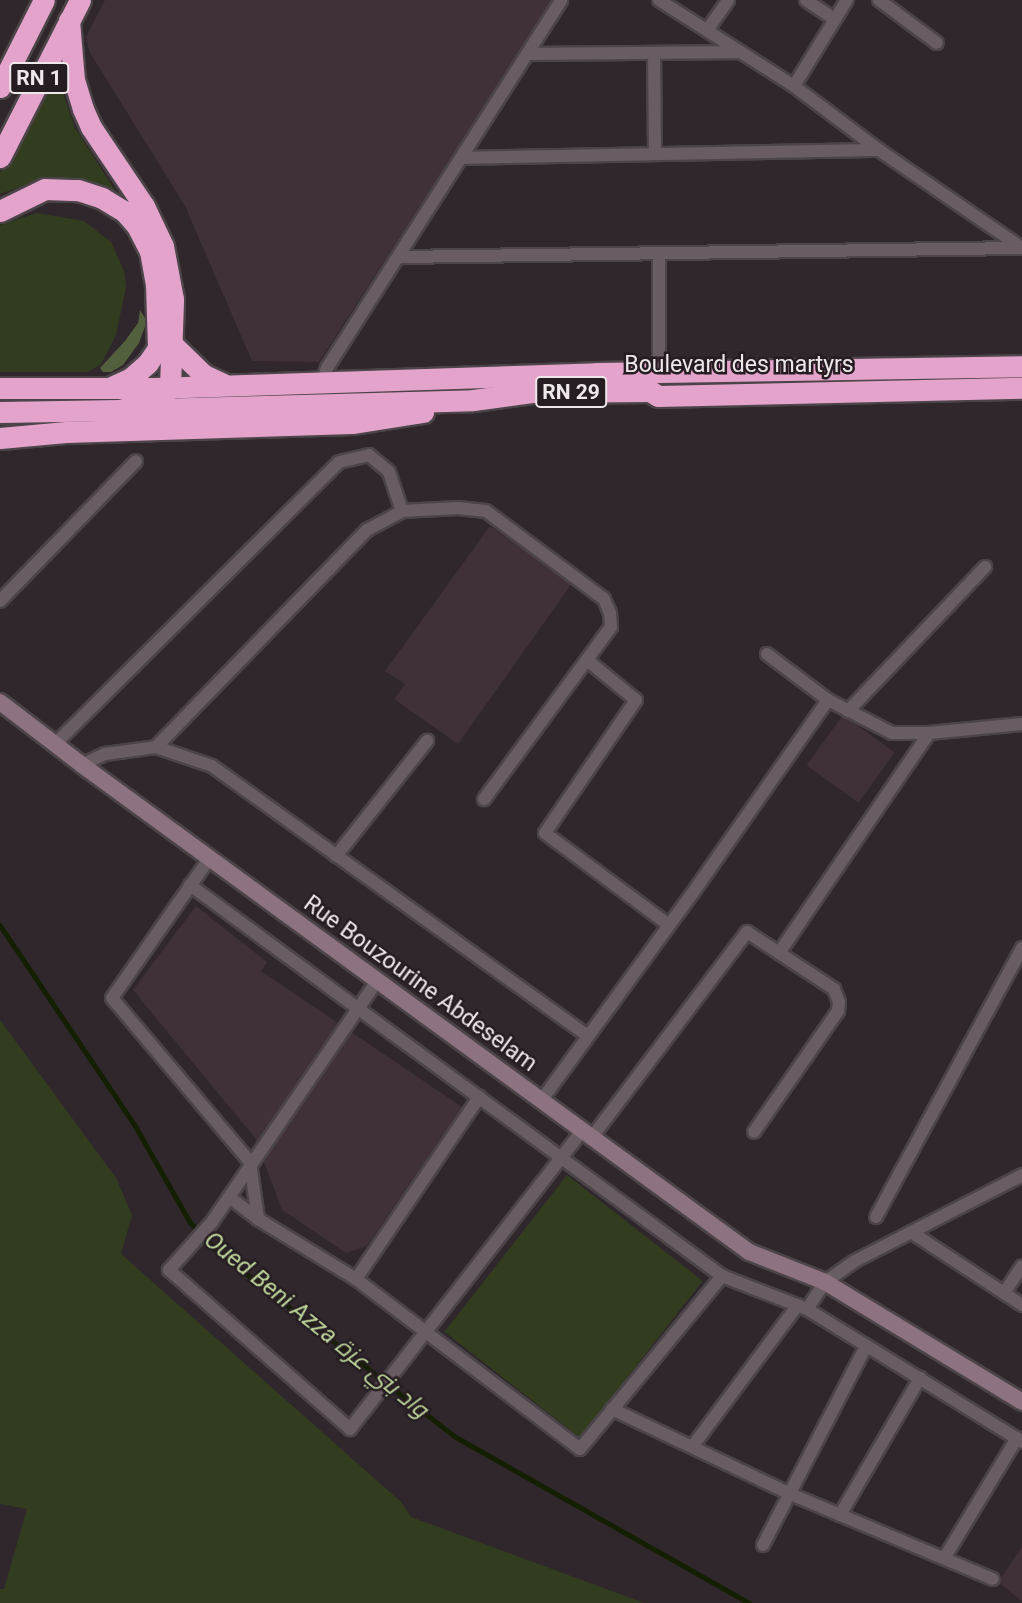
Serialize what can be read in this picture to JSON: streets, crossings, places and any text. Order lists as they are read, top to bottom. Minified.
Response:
{"streets":{"highway":["RN 1","Boulevard des martyrs","RN 29"],"street":["Rue Bouzourine Abdeselam"]},"water":["Oued Beni Azza واد بني عزة"]}
